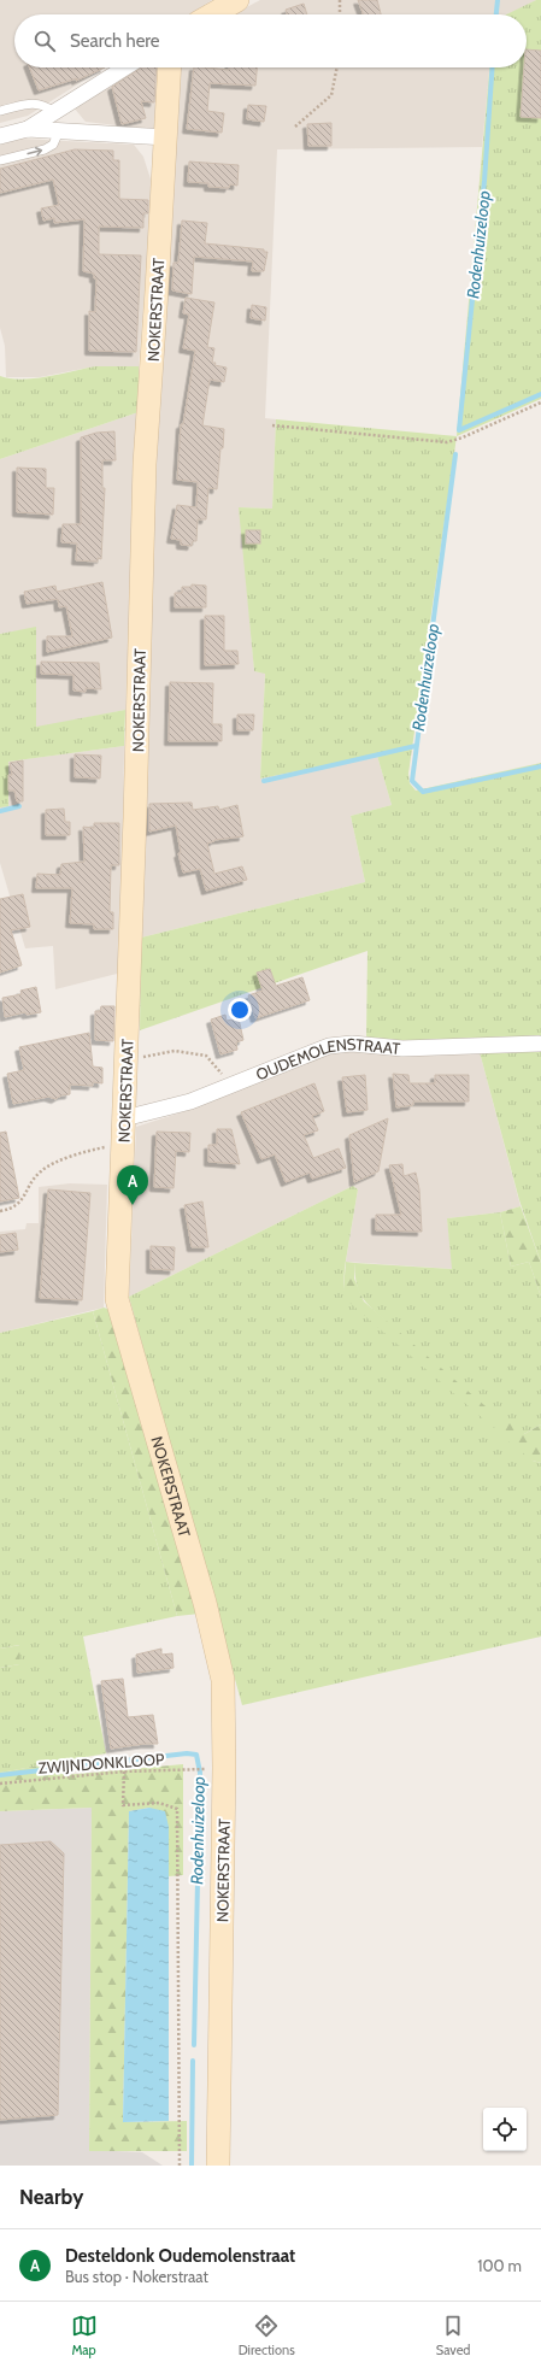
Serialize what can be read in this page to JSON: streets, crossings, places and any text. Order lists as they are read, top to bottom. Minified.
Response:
{"streets":{"street":["NOKERSTRAAT","OUDEMOLENSTRAAT"],"path":["ZWIJNDONKLOOP"]},"crossings":[["NOKERSTRAAT","OUDEMOLENSTRAAT"]],"water":["Rodenhuizeloop"],"page":{"search":"Search here","pins":"A","heading":"Nearby","list":[{"mark":"A","name":"Desteldonk Oudemolenstraat","note":"Bus stop · Nokerstraat","value":"100 m"}],"nav":["Map","Directions","Saved"]}}
